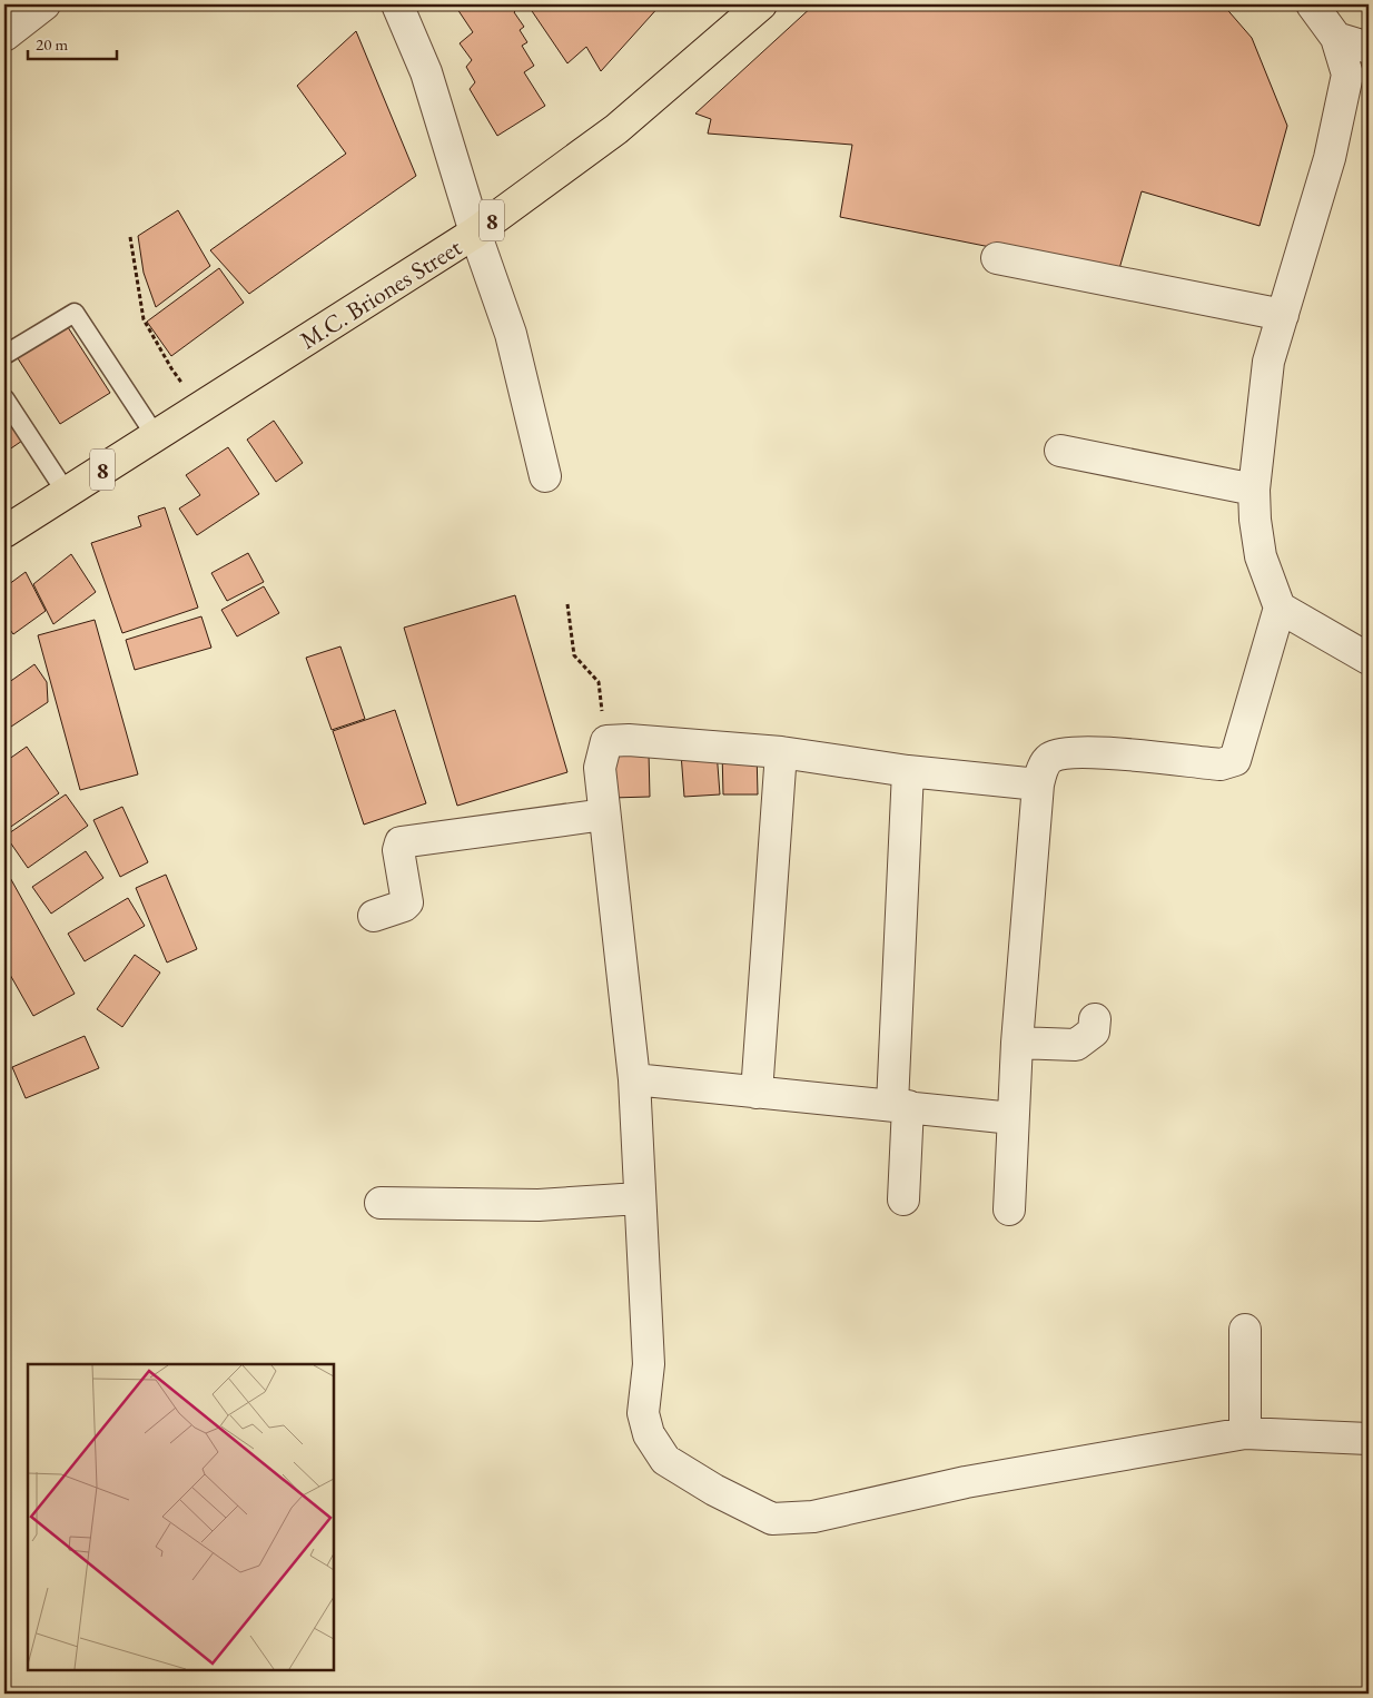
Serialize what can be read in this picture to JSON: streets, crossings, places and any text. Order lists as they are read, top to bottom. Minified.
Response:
{"streets":{"main road":["8","M.C. Briones Street"]},"scale_bar":"20 m"}
